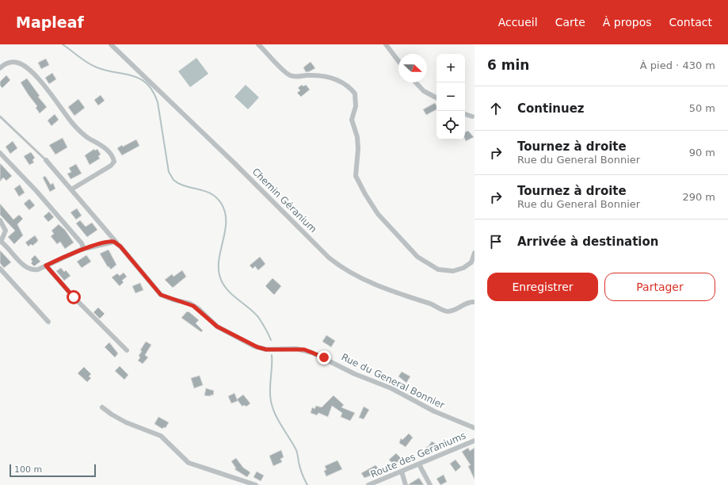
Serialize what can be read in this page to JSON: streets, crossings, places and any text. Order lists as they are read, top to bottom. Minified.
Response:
{"streets":{"street":["Chemin Géranium","Rue du General Bonnier","Route des Geraniums"]},"scale_bar":"100 m","north":"right","page":{"header":"Mapleaf","nav":["Accueil","Carte","À propos","Contact"],"heading":["6 min","À pied · 430 m"],"map_buttons":["+","−"],"list":[["Continuez","50 m"],["Tournez à droite","Rue du General Bonnier","90 m"],["Tournez à droite","Rue du General Bonnier","290 m"],"Arrivée à destination"],"buttons":["Enregistrer","Partager"],"scale":"100 m"}}
